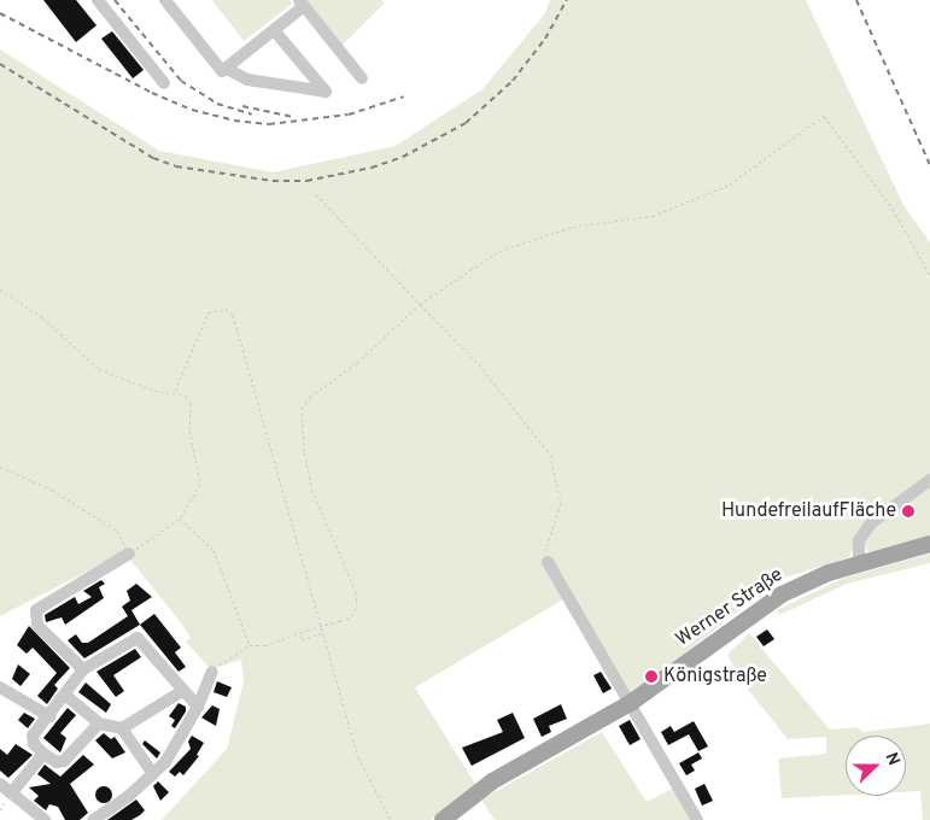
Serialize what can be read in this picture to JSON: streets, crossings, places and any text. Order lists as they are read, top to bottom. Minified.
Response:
{"streets":{"main road":["Werner Straße"]},"places":["HundefreilaufFläche","Königstraße"],"north":"right"}
